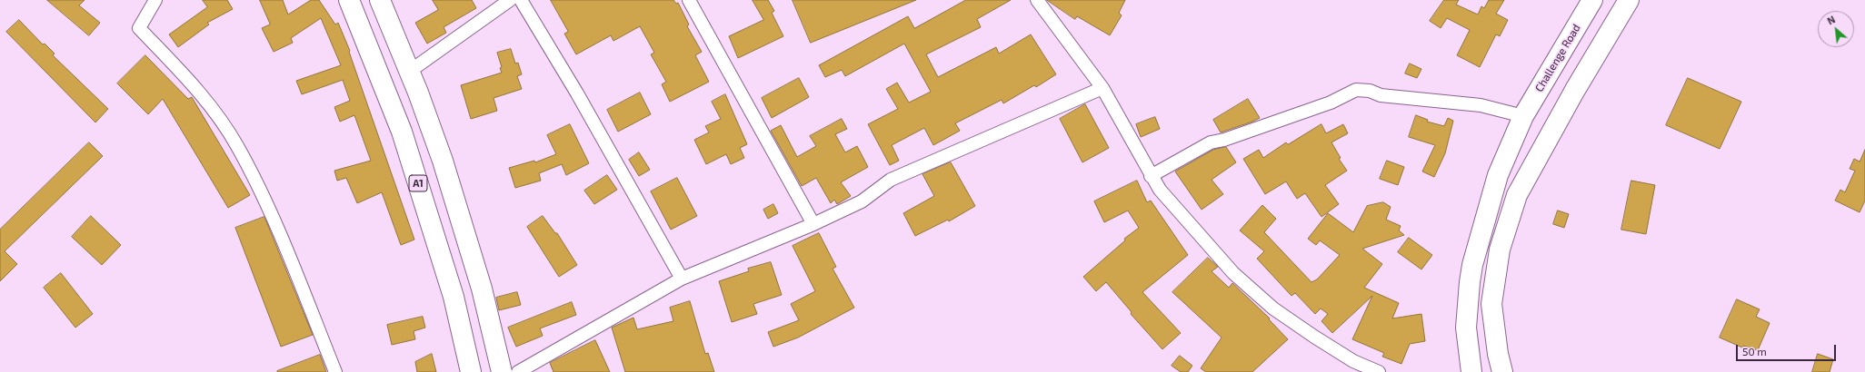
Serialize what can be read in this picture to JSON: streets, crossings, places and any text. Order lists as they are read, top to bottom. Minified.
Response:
{"streets":{"main road":["Challenge Road","A1"]},"scale_bar":"50 m","north":"top left"}
